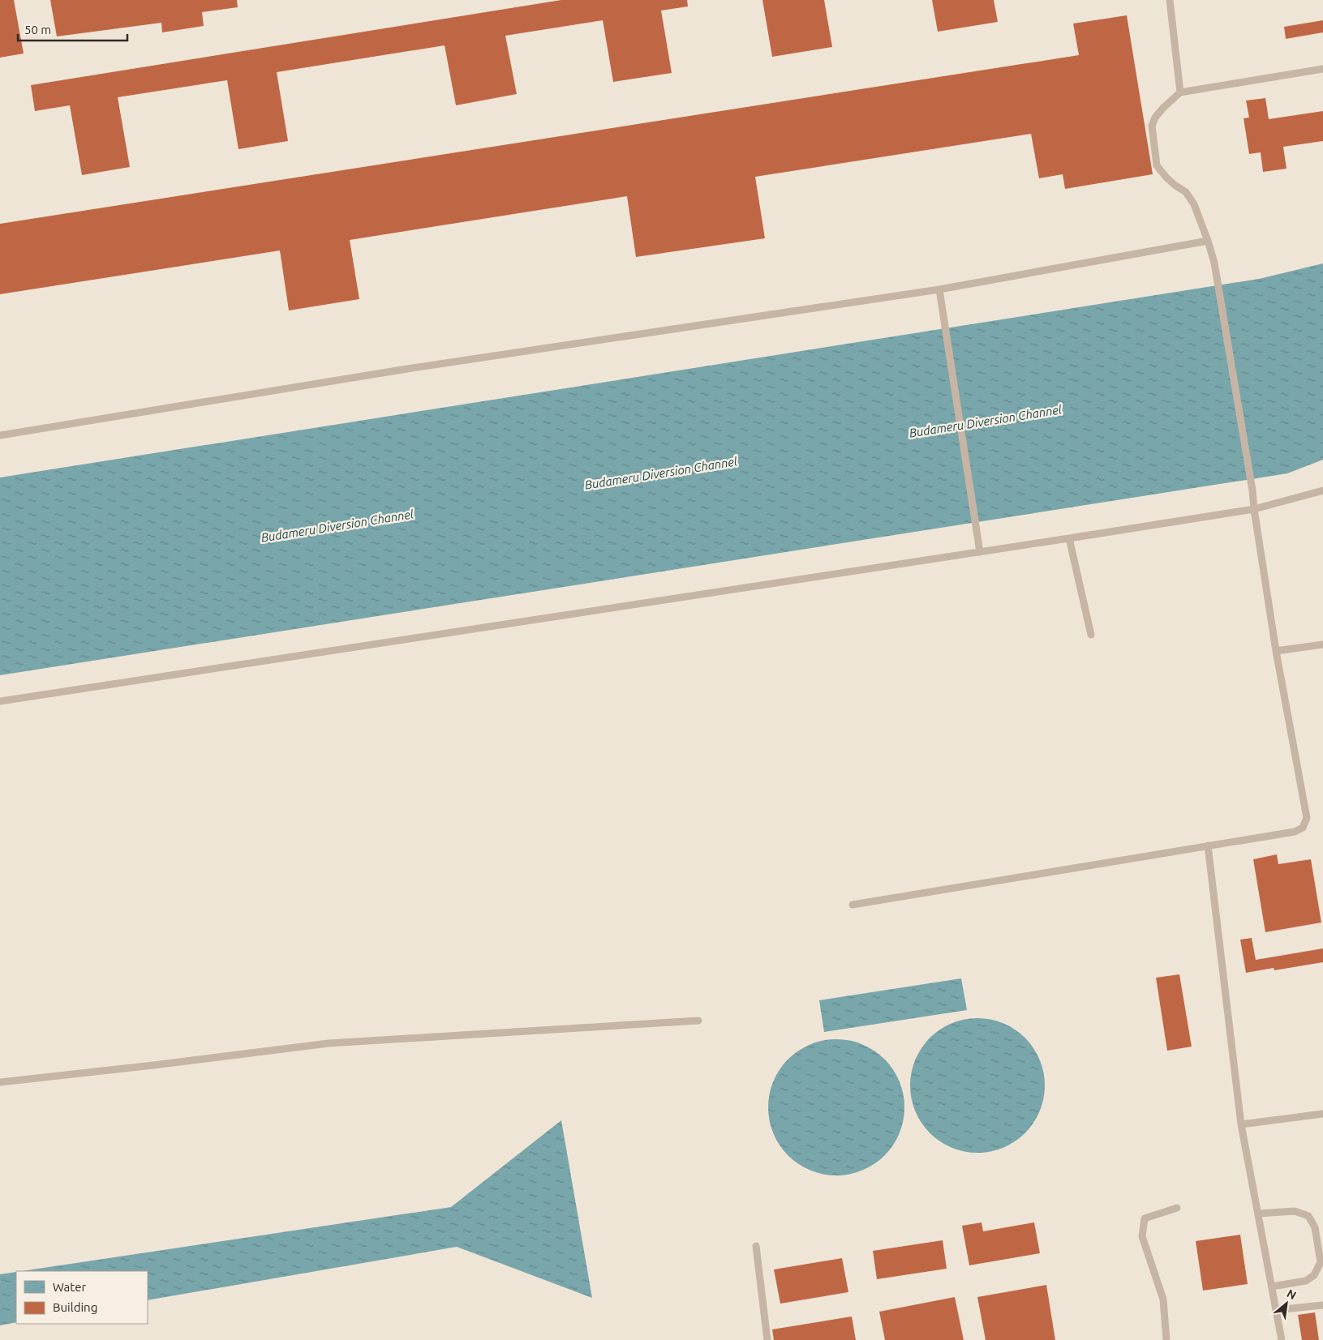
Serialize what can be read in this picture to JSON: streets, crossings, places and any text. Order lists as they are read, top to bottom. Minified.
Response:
{"water":["Budameru Diversion Channel"],"legend":["Water","Building"],"scale_bar":"50 m","north":"top right"}
